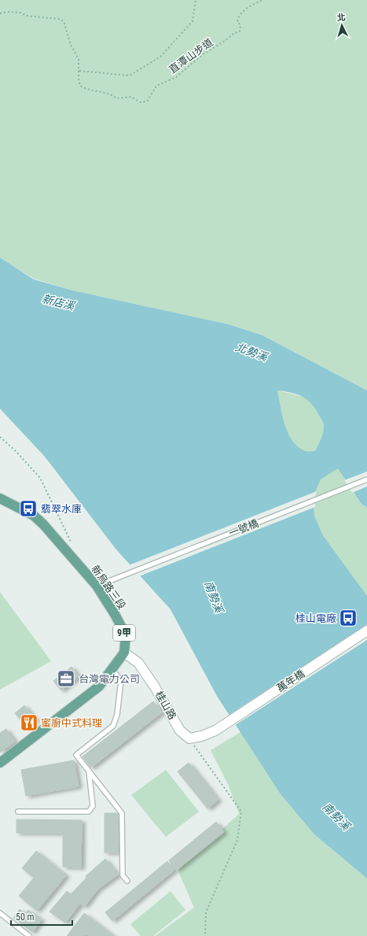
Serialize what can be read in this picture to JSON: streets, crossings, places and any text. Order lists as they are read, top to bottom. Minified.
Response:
{"streets":{"main road":["新烏路三段","9甲"],"street":["萬年橋","桂山路"],"lane":["一號橋"],"path":["直潭山步道"]},"crossings":[["一號橋","新烏路三段"],["新烏路三段","桂山路"],["萬年橋","桂山路"]],"water":["新店溪","北勢溪","南勢溪"],"places":{"bus stop":["翡翠水庫","桂山電廠"],"office":["台灣電力公司"],"restaurant":["蜜廚中式料理"]},"scale_bar":"50 m","north":"top"}
